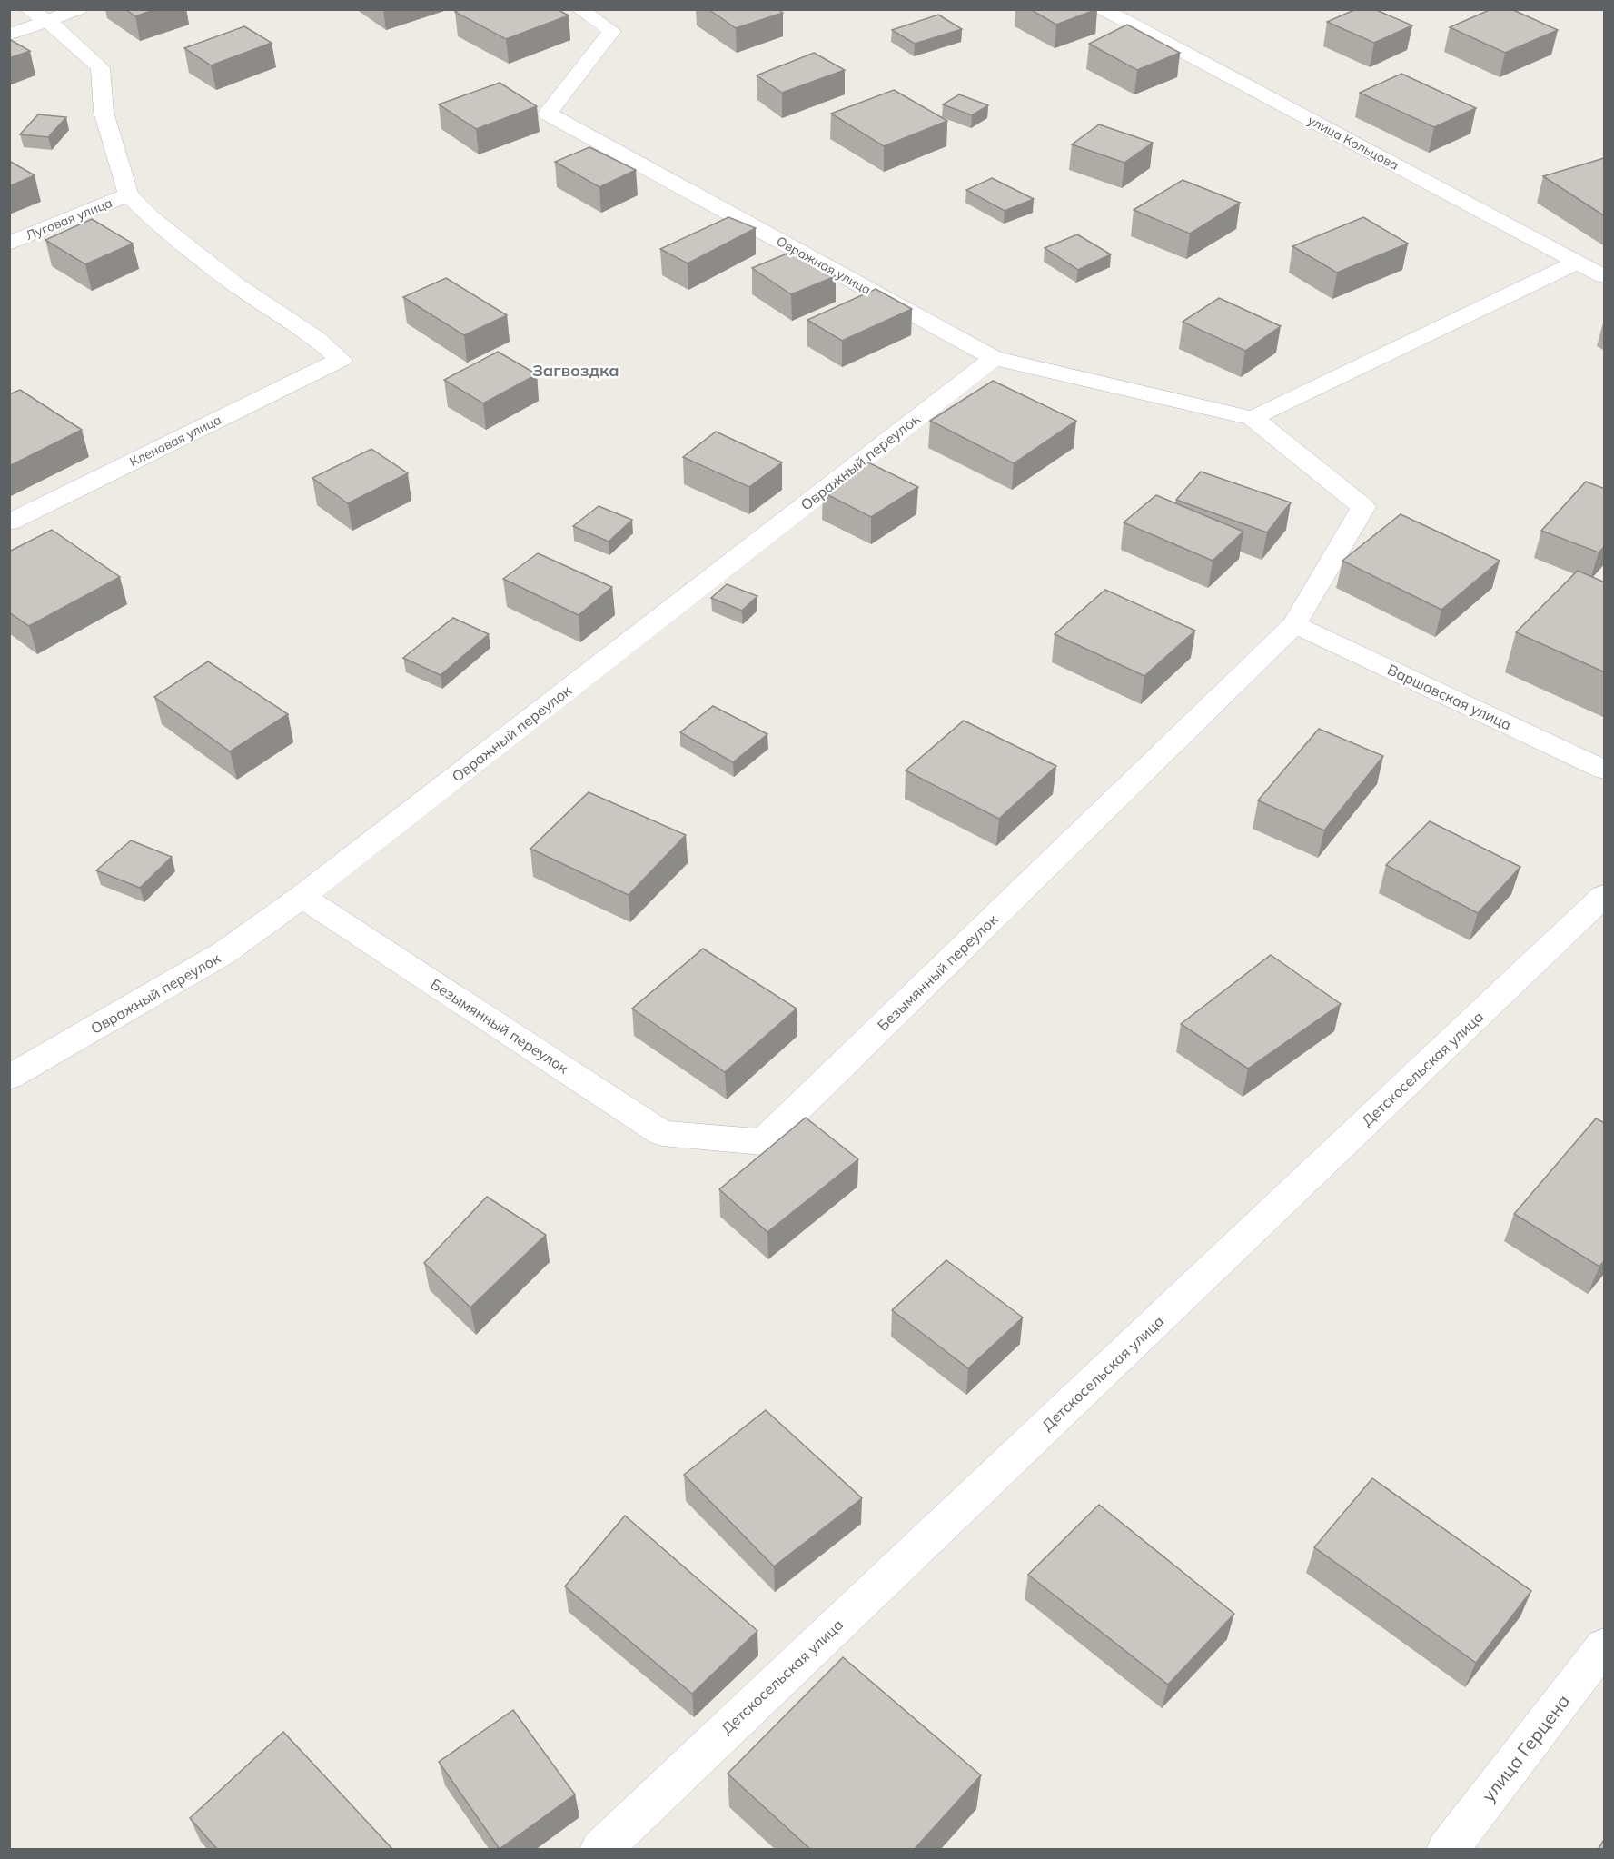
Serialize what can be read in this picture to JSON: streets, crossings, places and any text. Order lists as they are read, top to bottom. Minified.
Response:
{"streets":{"street":["улица Кольцова","Луговая улица","Овражная улица","Кленовая улица","Овражный переулок","Варшавская улица","Безымянный переулок","Детскосельская улица","улица Герцена"]},"crossings":[["Луговая улица","Кленовая улица"],["Овражная улица","Овражный переулок"],["Овражная улица","Безымянный переулок"],["Овражный переулок","Безымянный переулок"],["Варшавская улица","Безымянный переулок"]],"districts":["Загвоздка"]}
